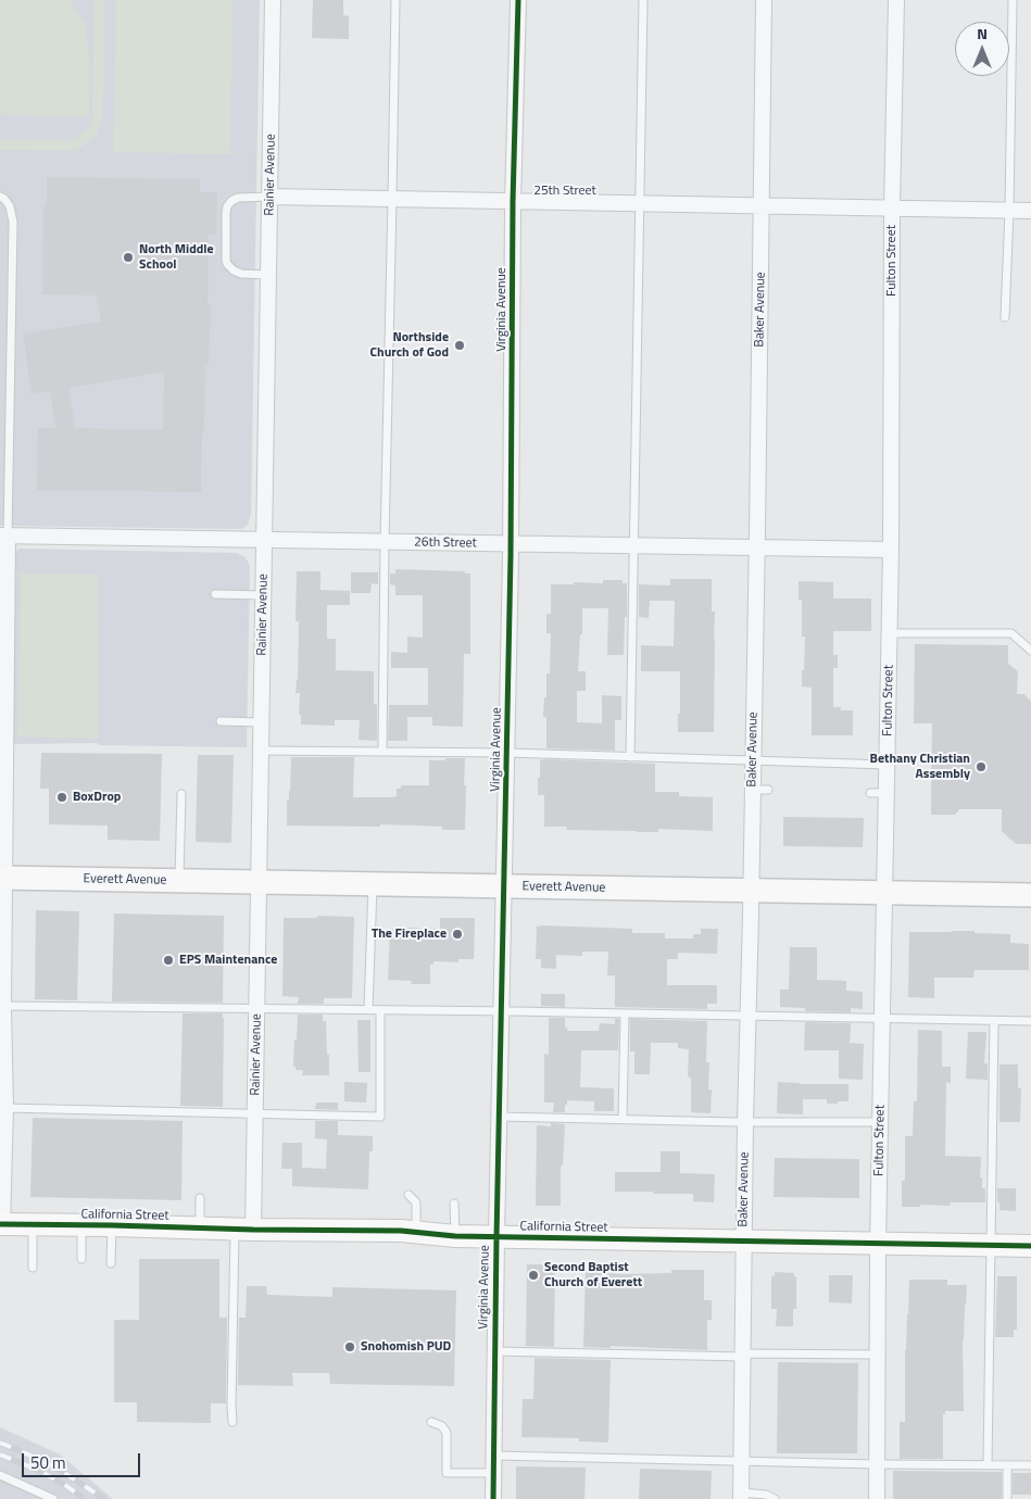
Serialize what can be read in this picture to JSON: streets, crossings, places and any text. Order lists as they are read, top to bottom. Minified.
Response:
{"streets":{"main road":["Everett Avenue"],"street":["Rainier Avenue","25th Street","Fulton Street","Virginia Avenue","Baker Avenue","26th Street","California Street"]},"crossings":[["Rainier Avenue","25th Street"],["Rainier Avenue","26th Street"],["Rainier Avenue","Everett Avenue"],["Rainier Avenue","California Street"],["25th Street","Fulton Street"],["25th Street","Virginia Avenue"],["25th Street","Baker Avenue"],["Fulton Street","26th Street"],["Fulton Street","Everett Avenue"],["Fulton Street","California Street"],["Virginia Avenue","26th Street"],["Virginia Avenue","Everett Avenue"],["Virginia Avenue","California Street"],["Baker Avenue","26th Street"],["Baker Avenue","Everett Avenue"],["Baker Avenue","California Street"]],"places":["North Middle School","Northside Church of God","Bethany Christian Assembly","BoxDrop","The Fireplace","EPS Maintenance","Second Baptist Church of Everett","Snohomish PUD"],"scale_bar":"50 m","north":"top"}
